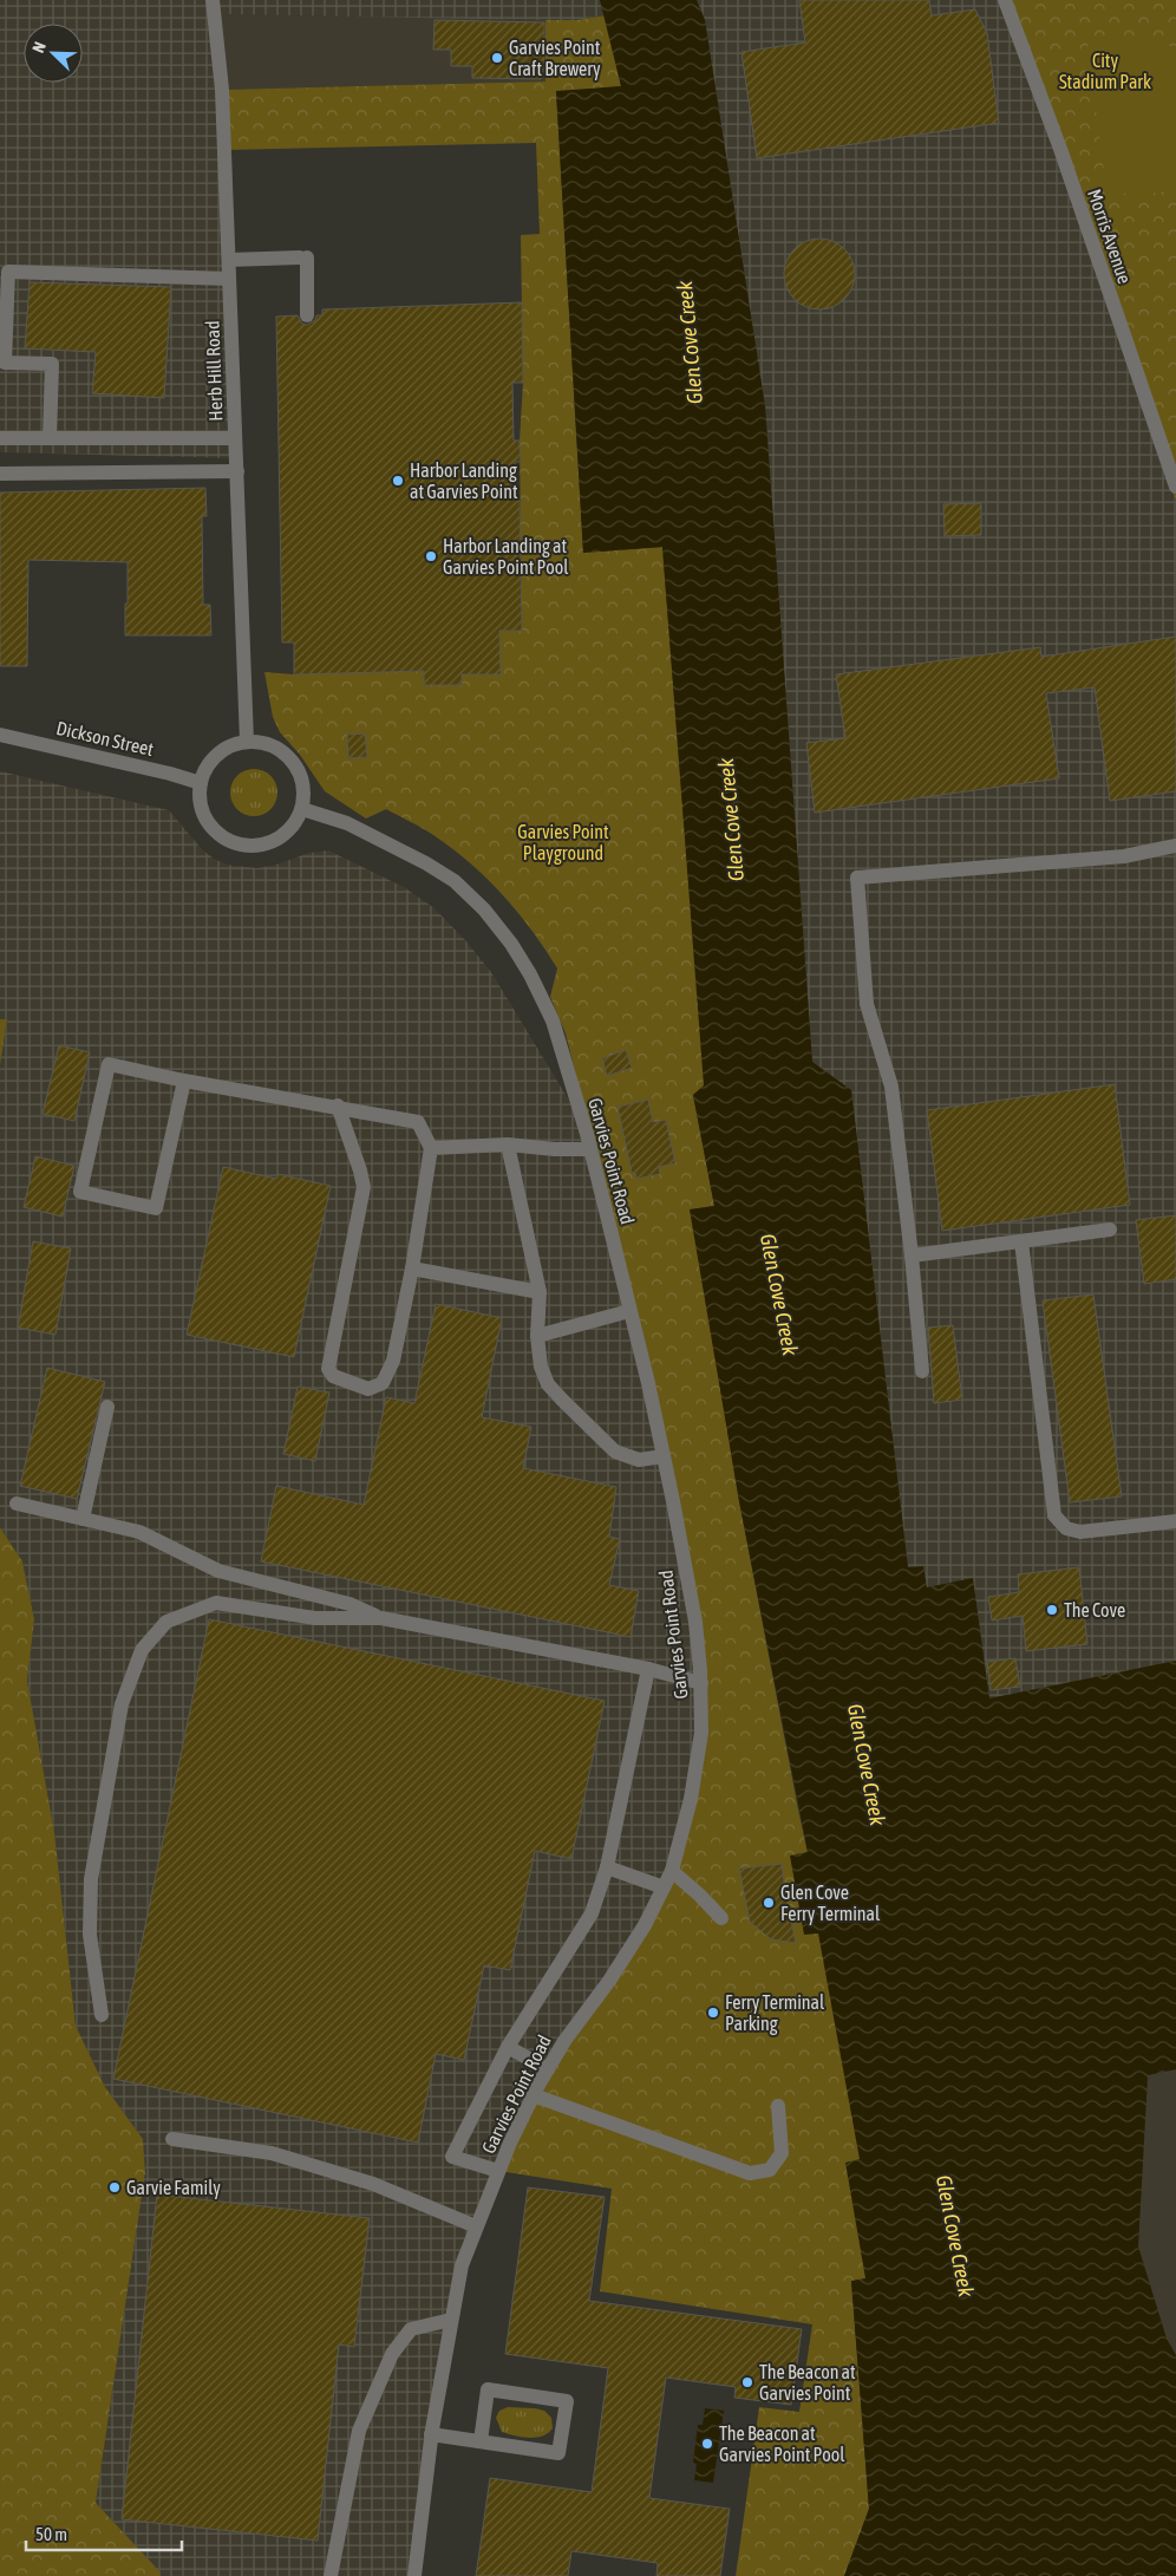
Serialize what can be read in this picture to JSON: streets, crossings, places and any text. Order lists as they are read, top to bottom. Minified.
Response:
{"streets":{"street":["Morris Avenue","Herb Hill Road","Dickson Street","Garvies Point Road"]},"crossings":[["Herb Hill Road","Dickson Street"],["Herb Hill Road","Garvies Point Road"],["Dickson Street","Garvies Point Road"]],"water":["Glen Cove Creek"],"parks":["City Stadium Park","Garvies Point Playground"],"places":["Garvies Point Craft Brewery","Harbor Landing at Garvies Point","Harbor Landing at Garvies Point Pool","The Cove","Glen Cove Ferry Terminal","Ferry Terminal Parking","Garvie Family","The Beacon at Garvies Point","The Beacon at Garvies Point Pool"],"scale_bar":"50 m","north":"top left"}
